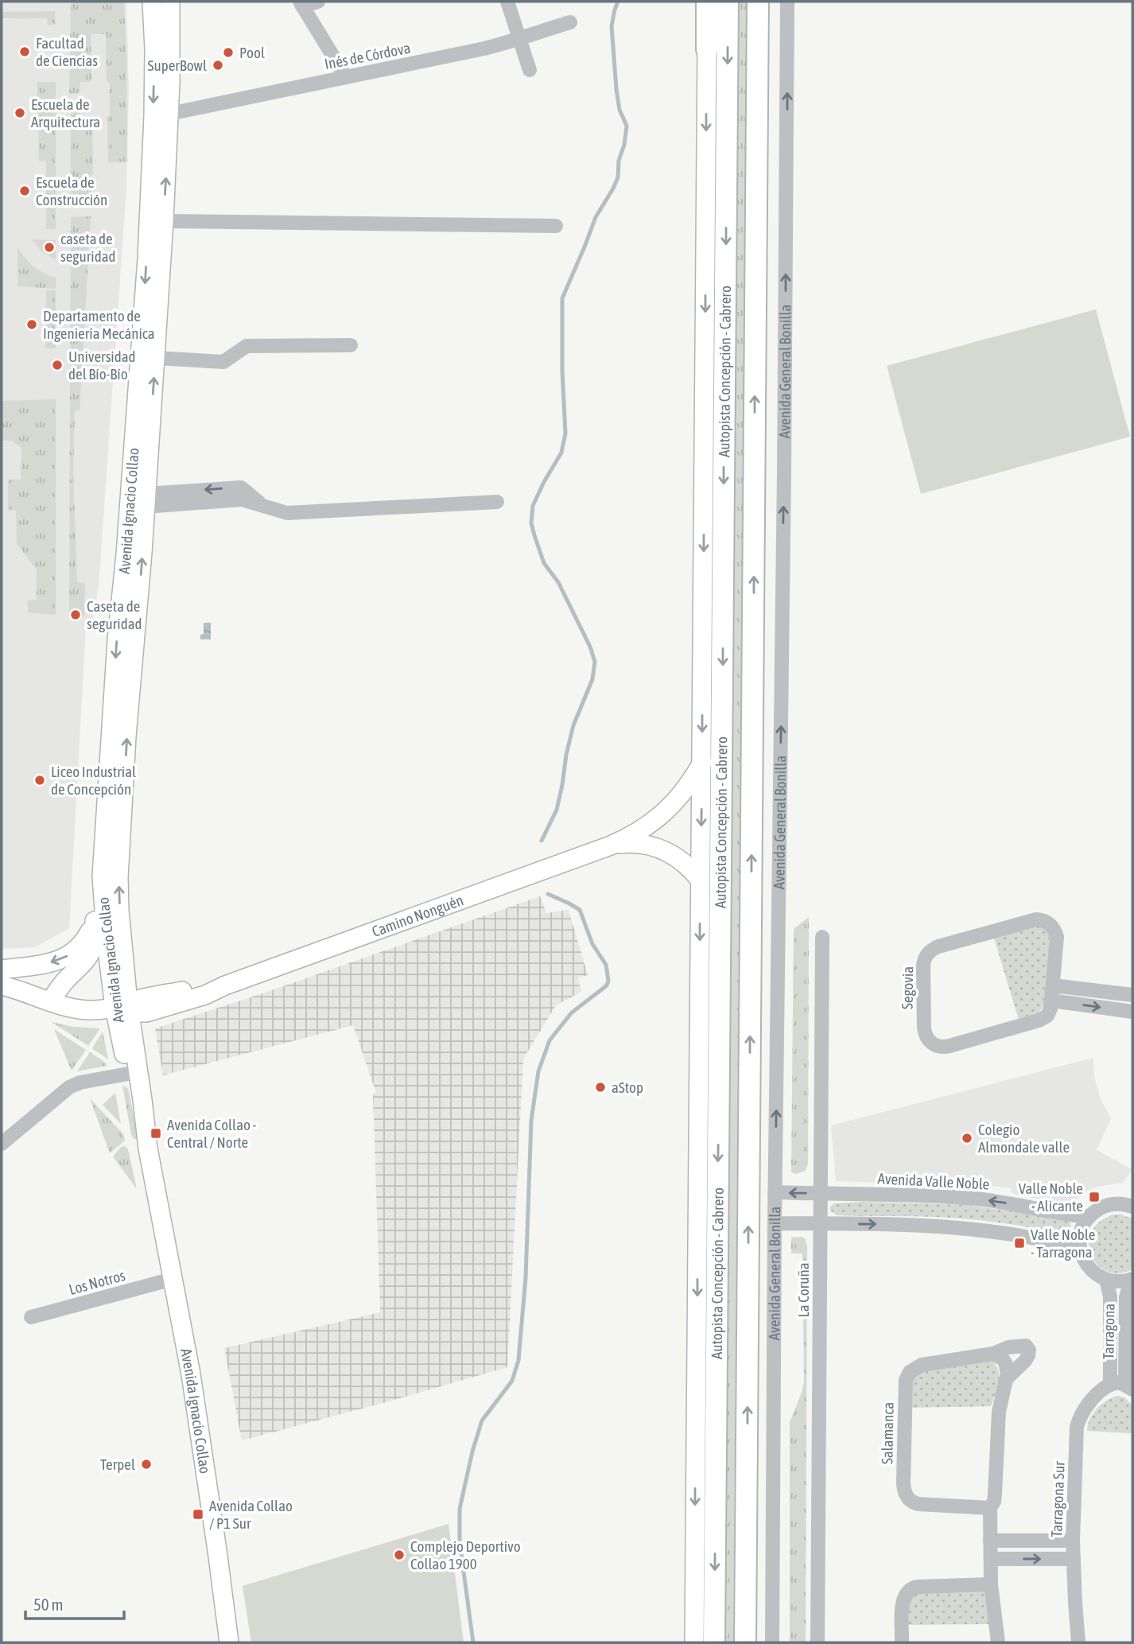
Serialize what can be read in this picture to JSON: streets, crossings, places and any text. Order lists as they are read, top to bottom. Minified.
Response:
{"streets":{"highway":["Autopista Concepción - Cabrero"],"main road":["Avenida Ignacio Collao","Camino Nonguén"],"street":["Inés de Córdova","Avenida General Bonilla","Segovia","Avenida Valle Noble","Los Notros","La Coruña","Tarragona","Salamanca","Tarragona Sur"]},"crossings":[["Inés de Córdova","Avenida Ignacio Collao"],["Avenida General Bonilla","Avenida Valle Noble"],["Avenida Ignacio Collao","Camino Nonguén"],["Avenida Ignacio Collao","Los Notros"],["Avenida Valle Noble","La Coruña"],["Tarragona","Tarragona Sur"]],"one_way":["Avenida General Bonilla"],"places":{"other":["Facultad de Ciencias","Pool","SuperBowl","Escuela de Arquitectura","Escuela de Construcción","caseta de seguridad","Departamento de Ingeniería Mecánica","Universidad del Bío-Bío","Caseta de seguridad","Liceo Industrial de Concepción","aStop","Colegio Almondale valle","Terpel","Complejo Deportivo Collao 1900"],"transit":["Avenida Collao - Central / Norte","Valle Noble - Alicante","Valle Noble - Tarragona","Avenida Collao / P1 Sur"]},"scale_bar":"50 m"}
